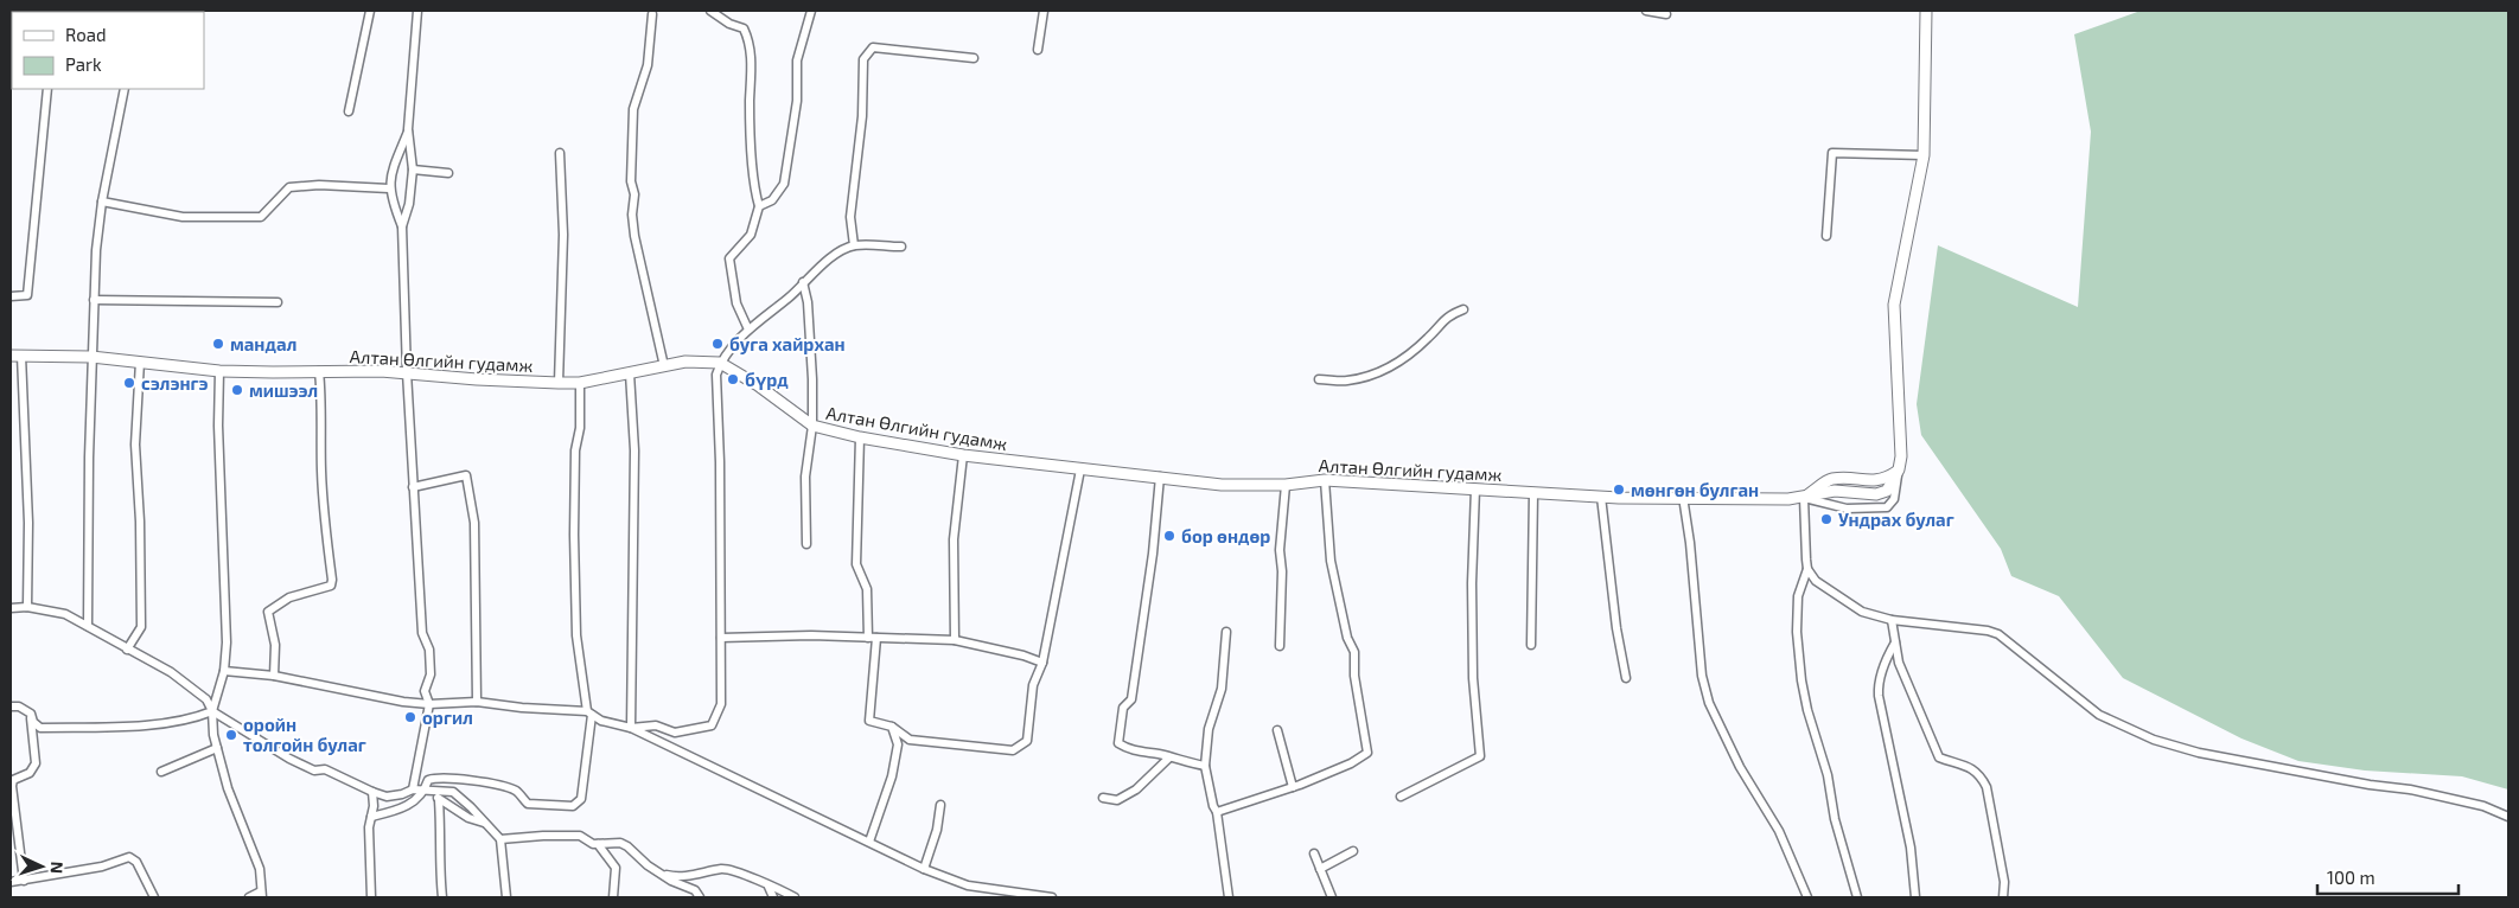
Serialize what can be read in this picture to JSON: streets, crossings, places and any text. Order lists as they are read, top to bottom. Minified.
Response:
{"streets":{"main road":["Алтан Өлгийн гудамж"]},"places":["мандал","буга хайрхан","бүрд","сэлэнгэ","мишээл","мөнгөн булган","Ундрах булаг","бор өндөр","оргил","оройн толгойн булаг"],"legend":["Road","Park"],"scale_bar":"100 m","north":"right"}
